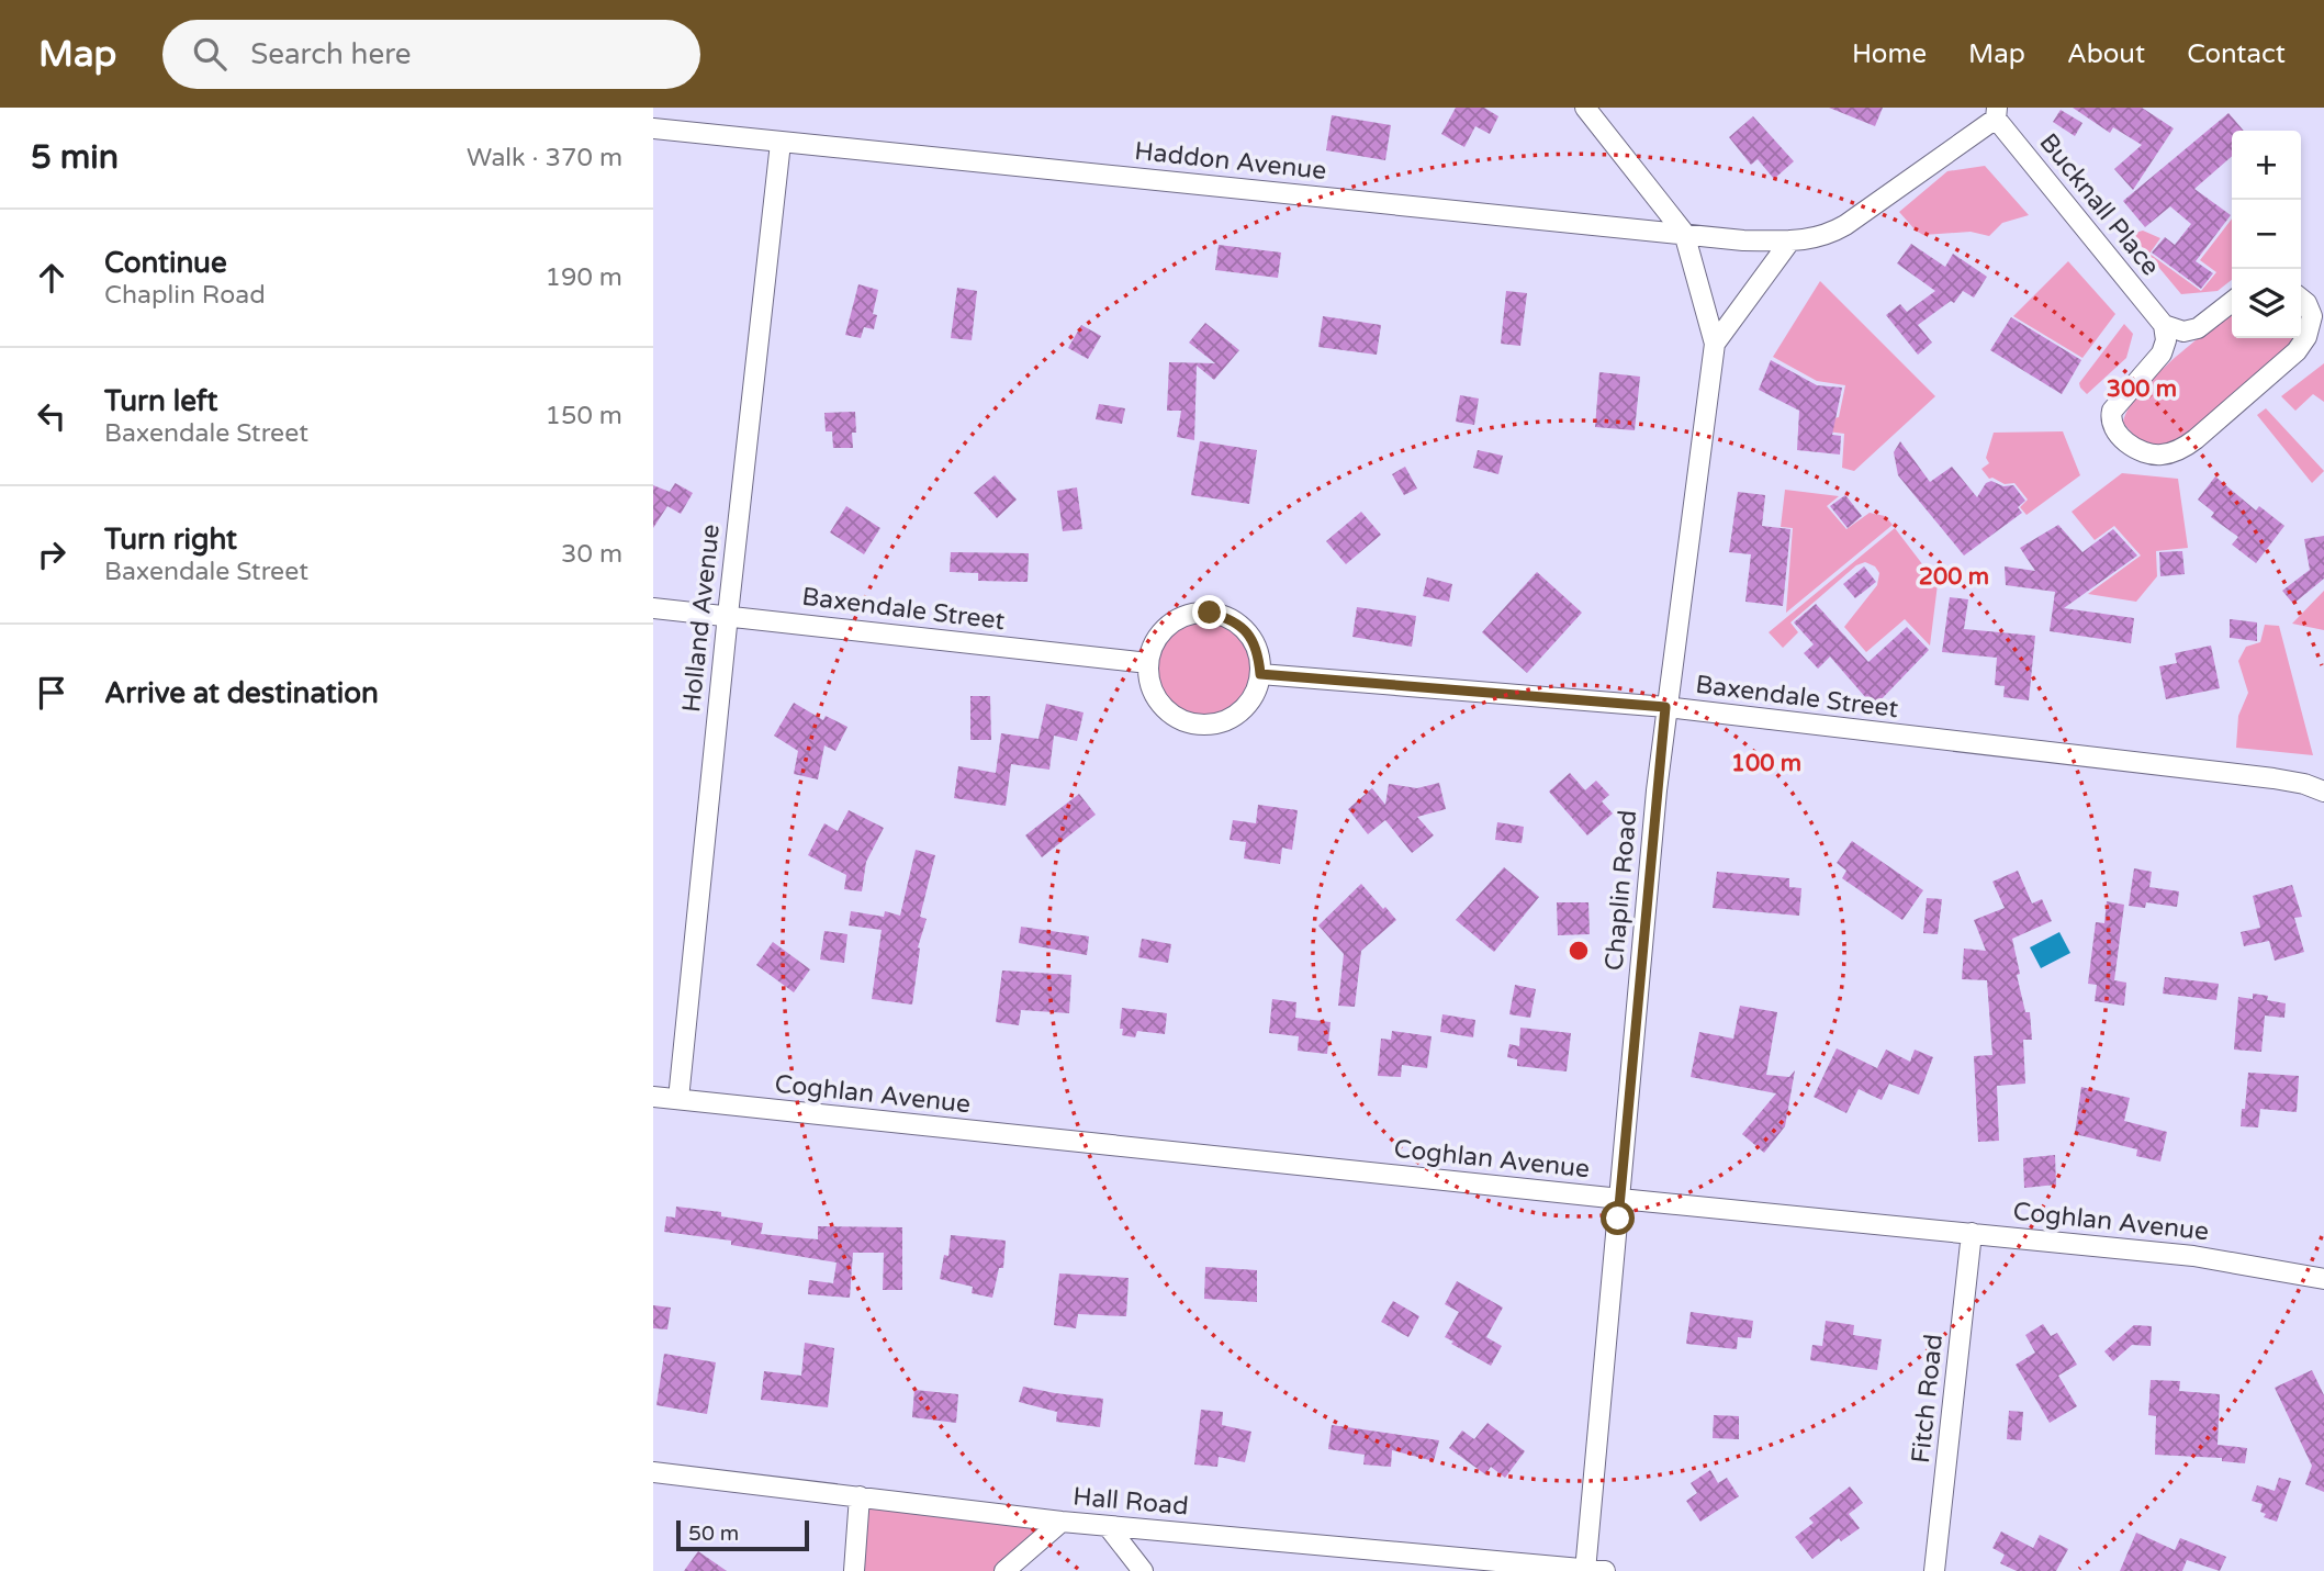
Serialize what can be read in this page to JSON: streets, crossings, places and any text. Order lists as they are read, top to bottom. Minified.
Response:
{"streets":{"street":["Haddon Avenue","Bucknall Place","Baxendale Street","Holland Avenue","Chaplin Road","Coghlan Avenue","Fitch Road","Hall Road"]},"crossings":[["Haddon Avenue","Bucknall Place"],["Haddon Avenue","Holland Avenue"],["Haddon Avenue","Chaplin Road"],["Baxendale Street","Holland Avenue"],["Baxendale Street","Chaplin Road"],["Holland Avenue","Coghlan Avenue"],["Chaplin Road","Coghlan Avenue"],["Chaplin Road","Hall Road"],["Coghlan Avenue","Fitch Road"]],"scale_bar":"50 m","page":{"header":"Map","search":"Search here","nav":["Home","Map","About","Contact"],"heading":["5 min","Walk · 370 m"],"map_buttons":["+","−"],"list":[["Continue","Chaplin Road","190 m"],["Turn left","Baxendale Street","150 m"],["Turn right","Baxendale Street","30 m"],"Arrive at destination"],"scale":"50 m"},"rings":["300 m","200 m","100 m"]}
